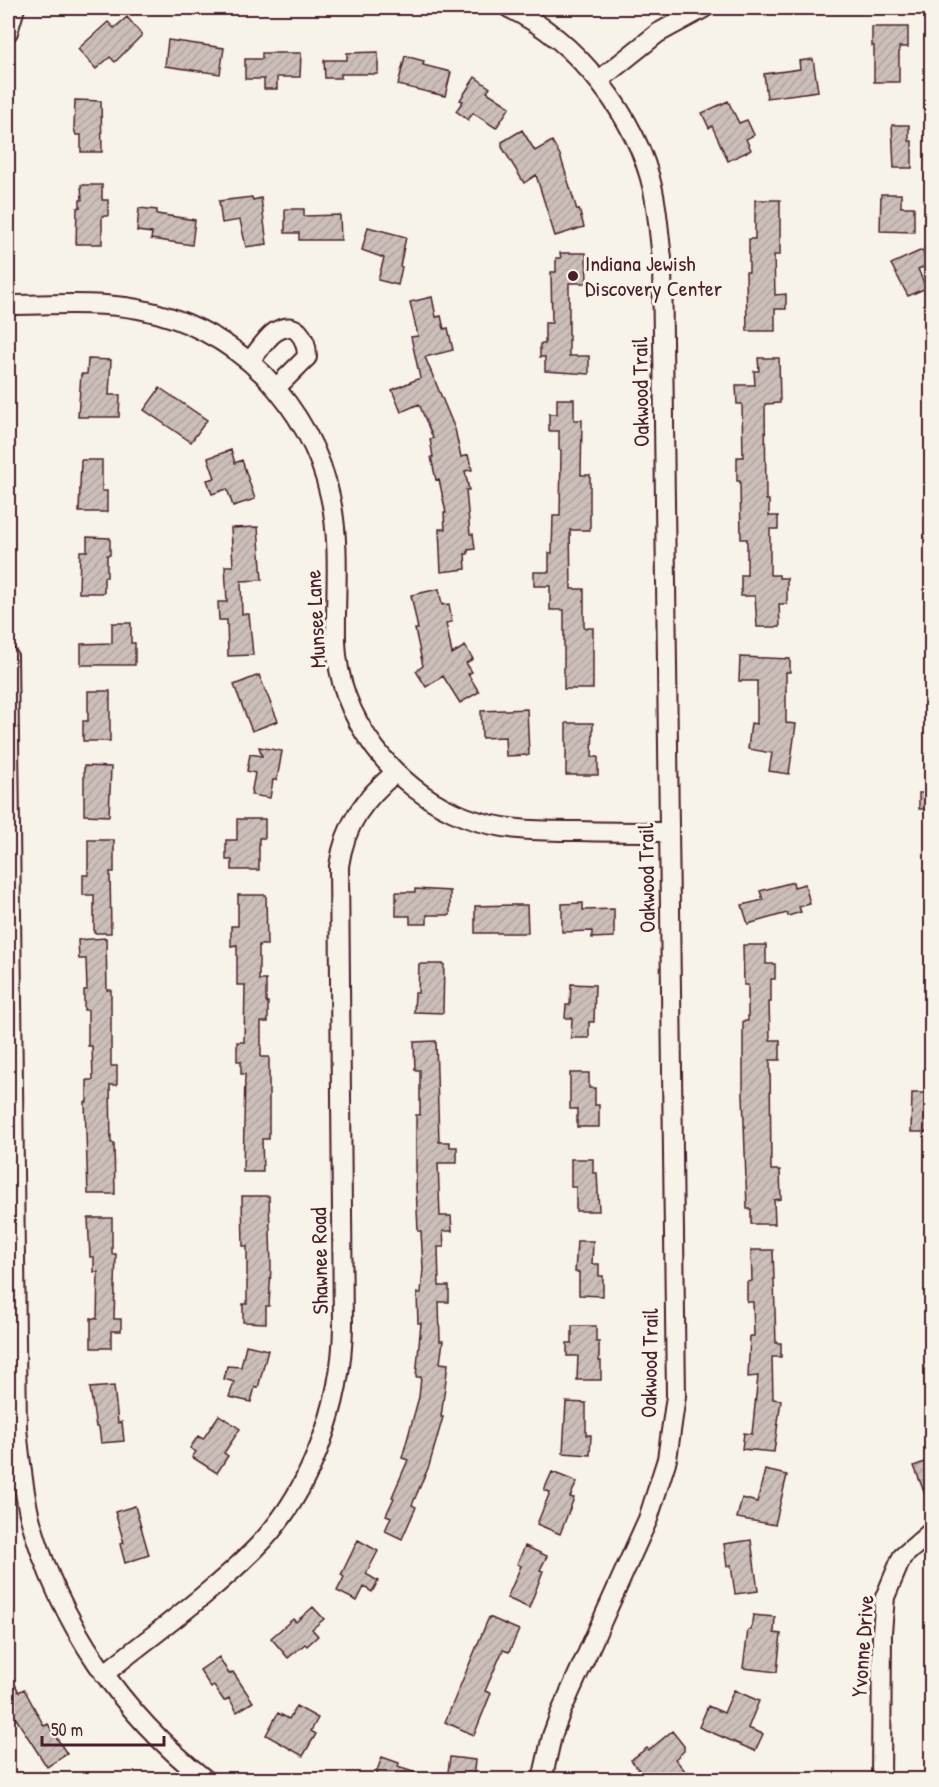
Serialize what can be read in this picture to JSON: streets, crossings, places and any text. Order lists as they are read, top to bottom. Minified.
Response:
{"streets":{"street":["Oakwood Trail","Munsee Lane","Shawnee Road","Yvonne Drive"]},"crossings":[["Oakwood Trail","Munsee Lane"],["Munsee Lane","Shawnee Road"]],"places":["Indiana Jewish Discovery Center"],"scale_bar":"50 m"}
